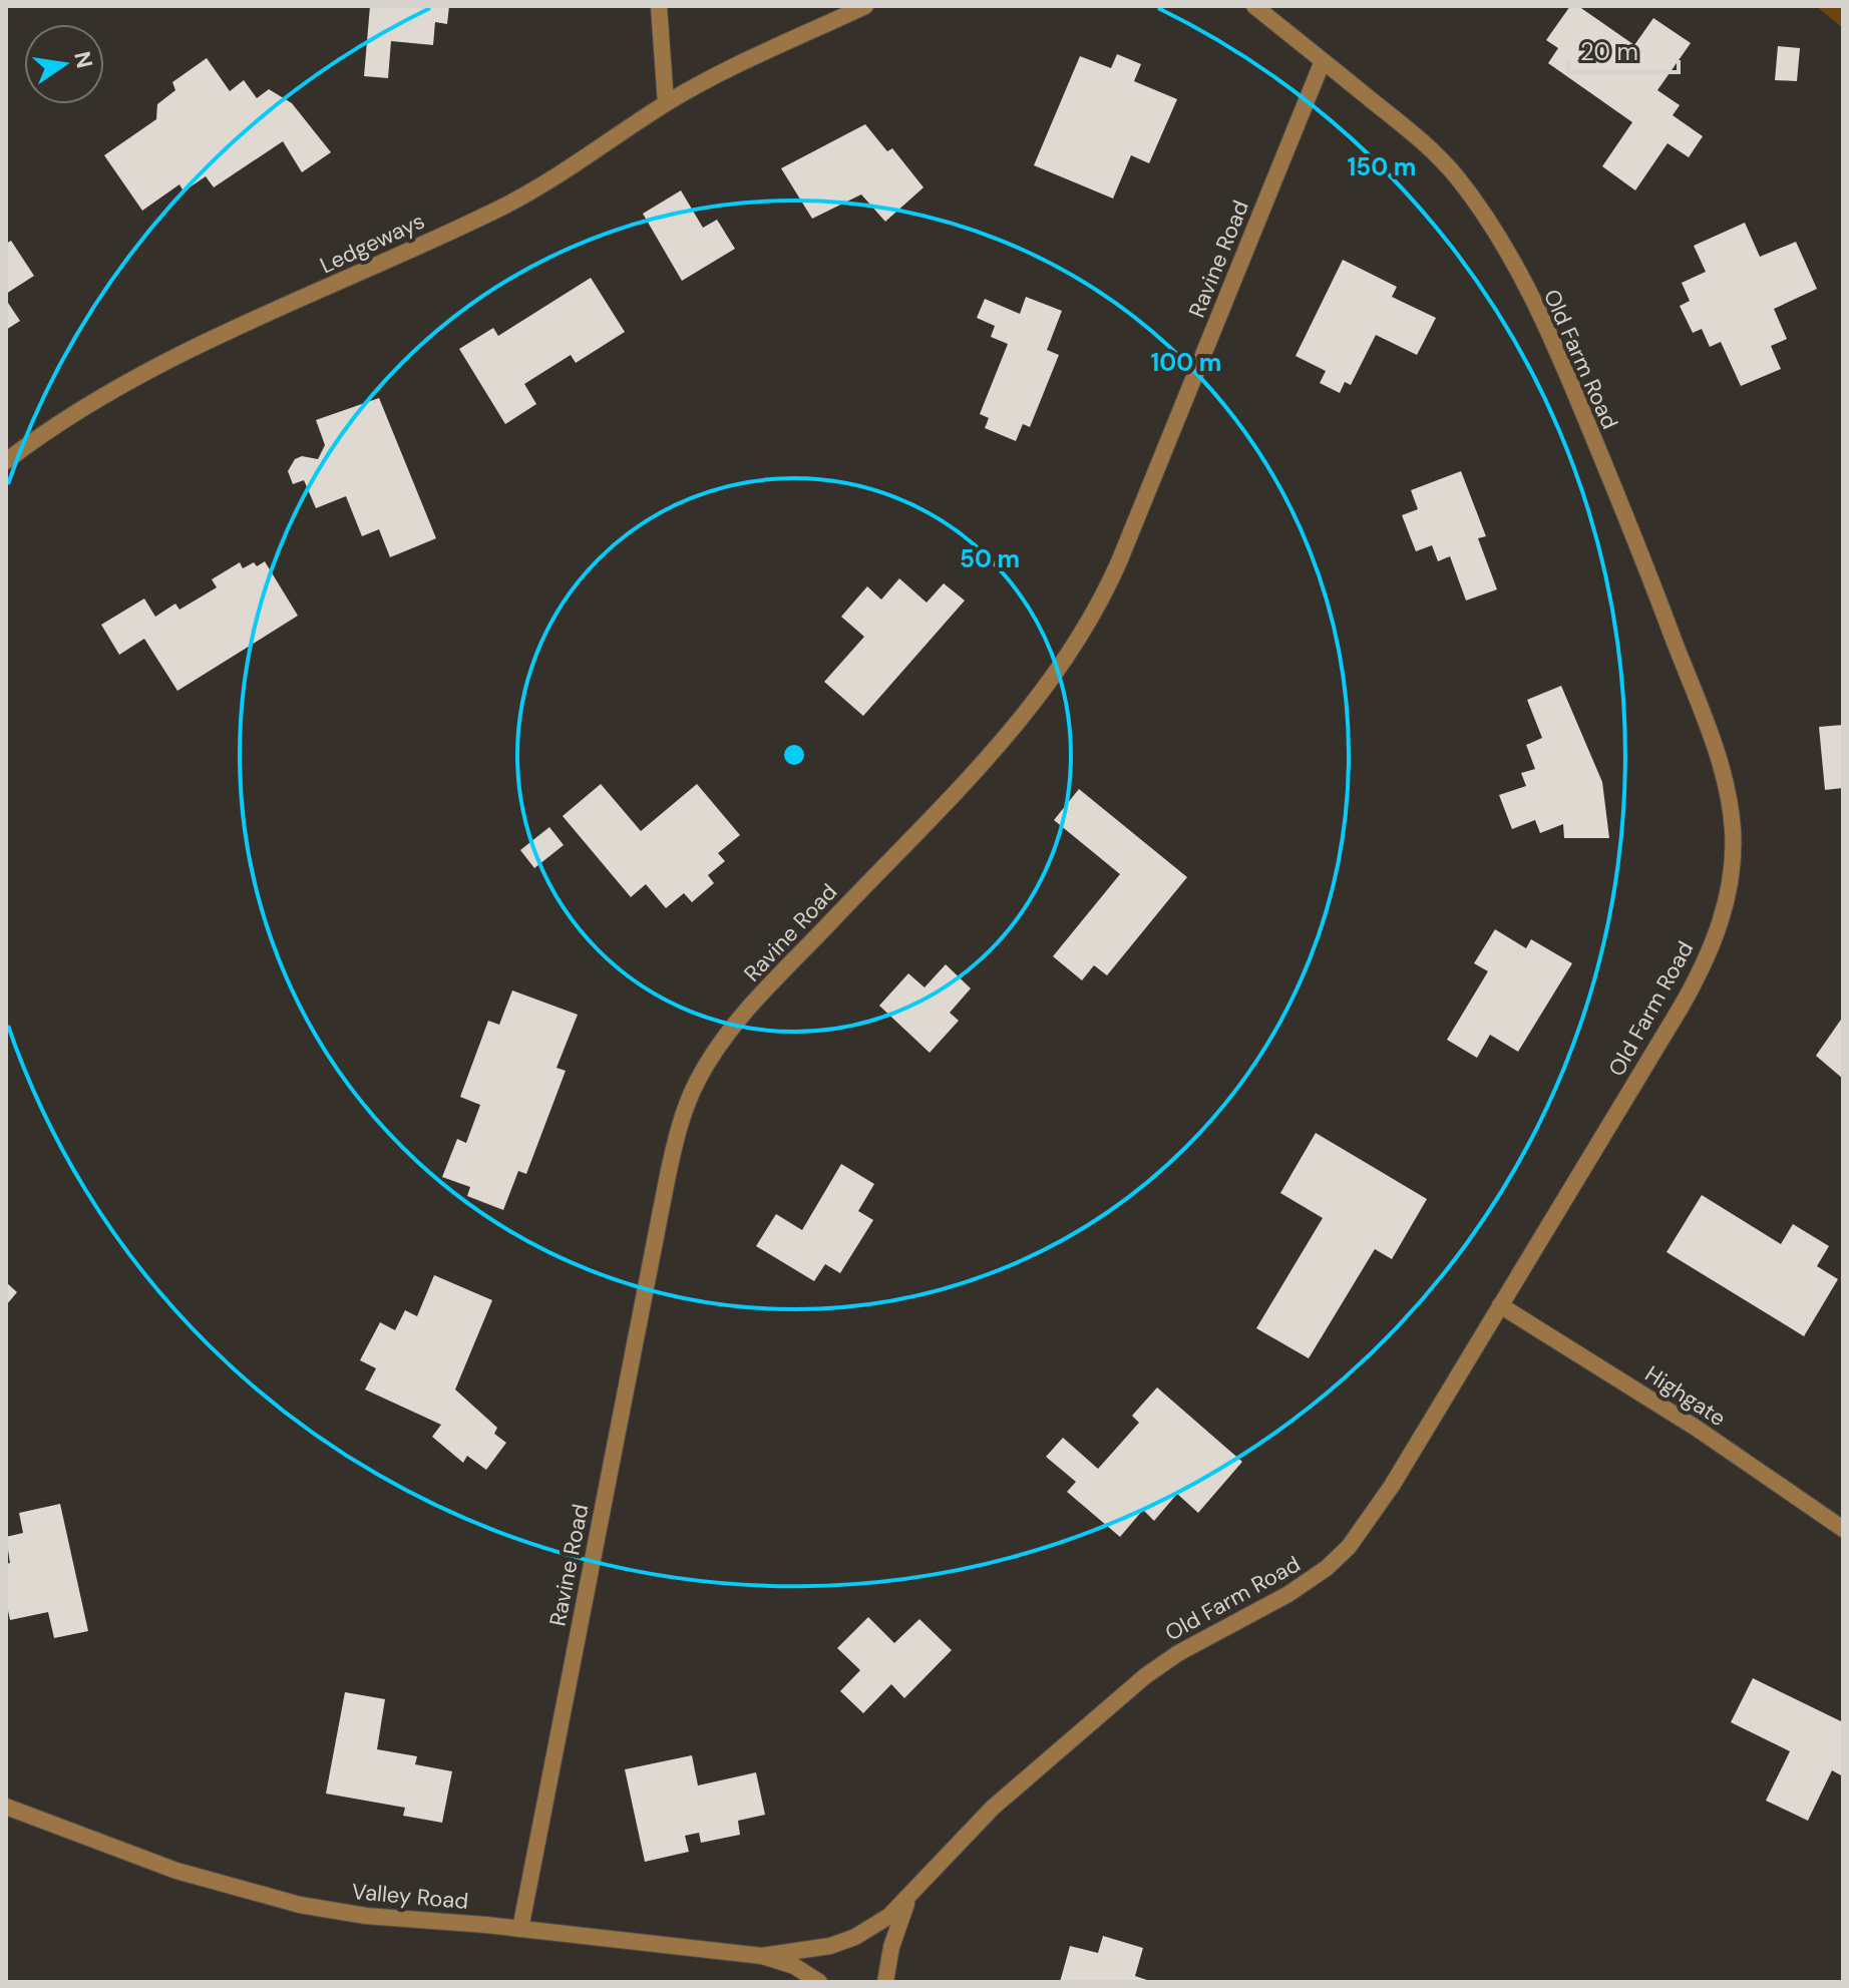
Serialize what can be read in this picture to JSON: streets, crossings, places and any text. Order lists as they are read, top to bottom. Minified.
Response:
{"streets":{"street":["Ledgeways","Ravine Road","Old Farm Road","Highgate","Valley Road"]},"crossings":[["Ravine Road","Old Farm Road"],["Ravine Road","Valley Road"],["Old Farm Road","Highgate"],["Old Farm Road","Valley Road"]],"scale_bar":"20 m","north":"right","rings":["150 m","100 m","50 m"]}
